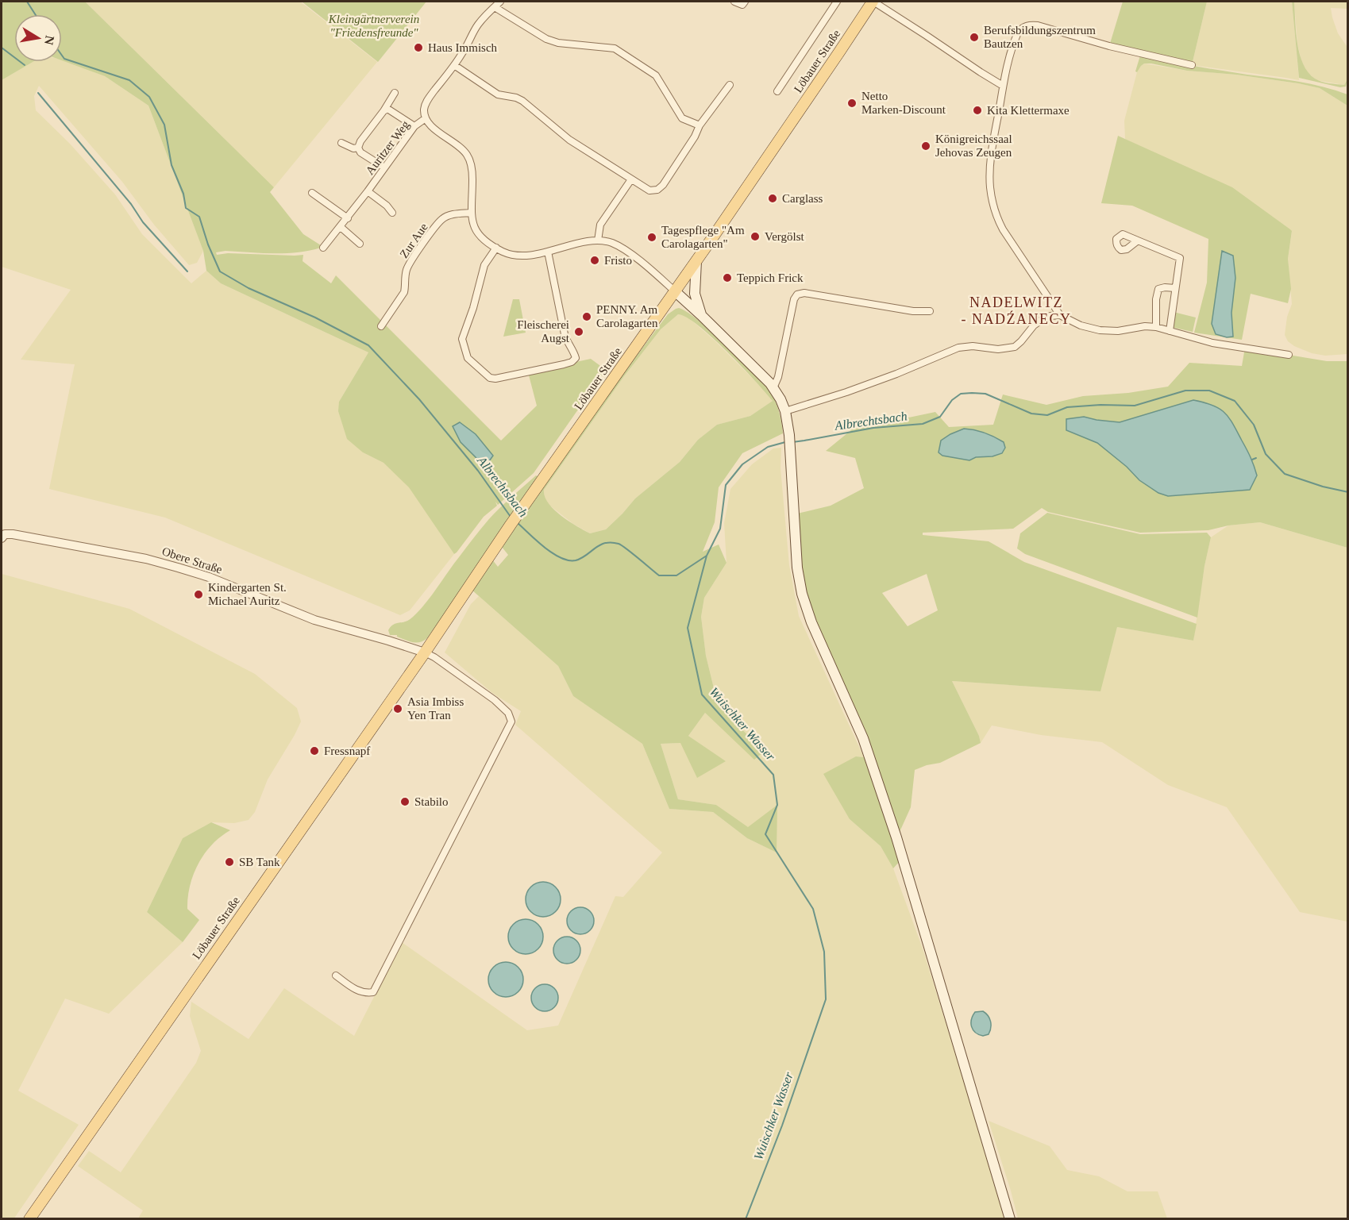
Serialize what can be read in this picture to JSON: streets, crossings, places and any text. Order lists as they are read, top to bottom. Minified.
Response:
{"streets":{"main road":["Löbauer Straße"],"street":["Auritzer Weg","Zur Aue","Obere Straße"]},"crossings":[["Löbauer Straße","Obere Straße"]],"districts":["NADELWITZ - NADŹANECY"],"water":["Albrechtsbach","Wuischker Wasser"],"parks":["Kleingärtnerverein \"Friedensfreunde\""],"places":["Berufsbildungszentrum Bautzen","Haus Immisch","Netto Marken-Discount","Kita Klettermaxe","Königreichssaal Jehovas Zeugen","Carglass","Vergölst","Tagespflege \"Am Carolagarten\"","Fristo","Teppich Frick","PENNY. Am Carolagarten","Fleischerei Augst","Kindergarten St. Michael Auritz","Asia Imbiss Yen Tran","Fressnapf","Stabilo","SB Tank"],"north":"right"}
